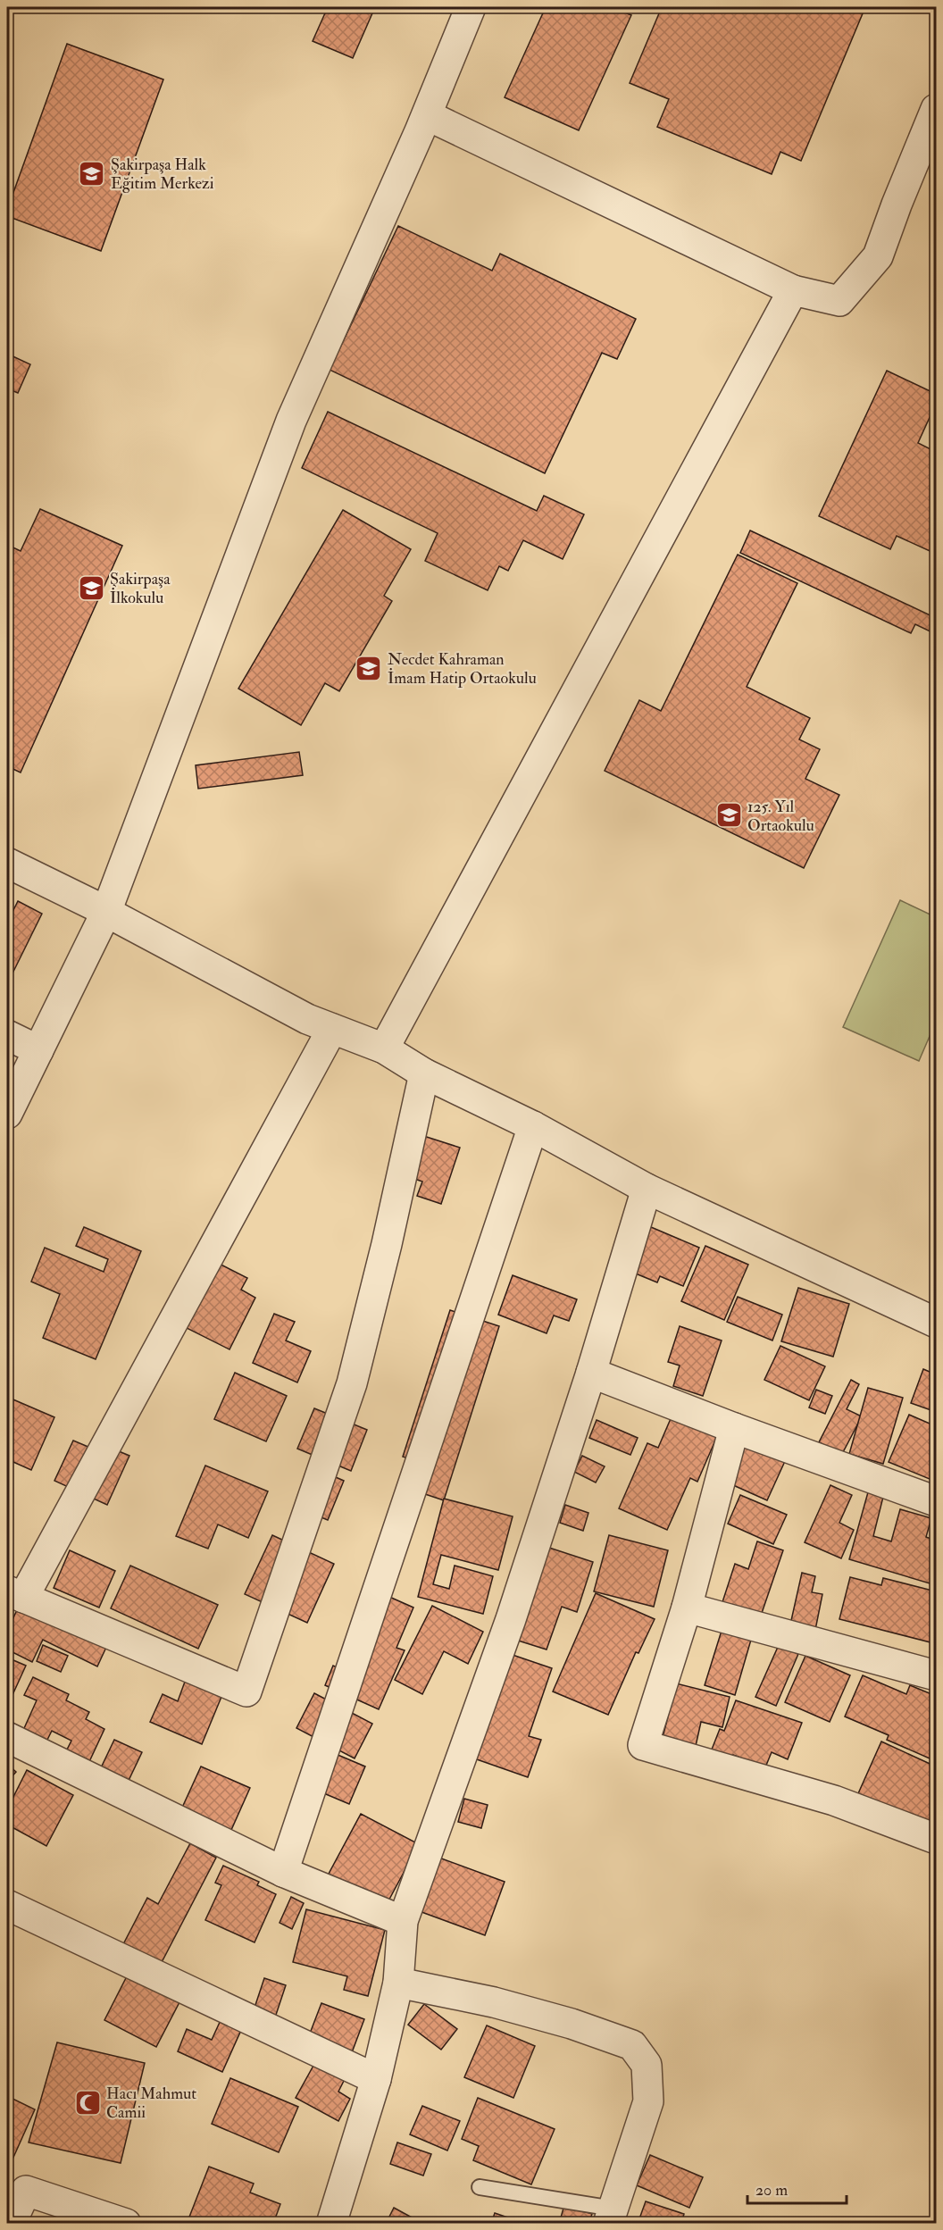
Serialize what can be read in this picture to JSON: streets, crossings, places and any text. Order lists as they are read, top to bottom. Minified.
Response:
{"places":{"school or university":["Şakirpaşa Halk Eğitim Merkezi","Şakirpaşa İlkokulu","Necdet Kahraman İmam Hatip Ortaokulu","125. Yıl Ortaokulu"],"mosque":["Hacı Mahmut Camii"]},"scale_bar":"20 m"}
